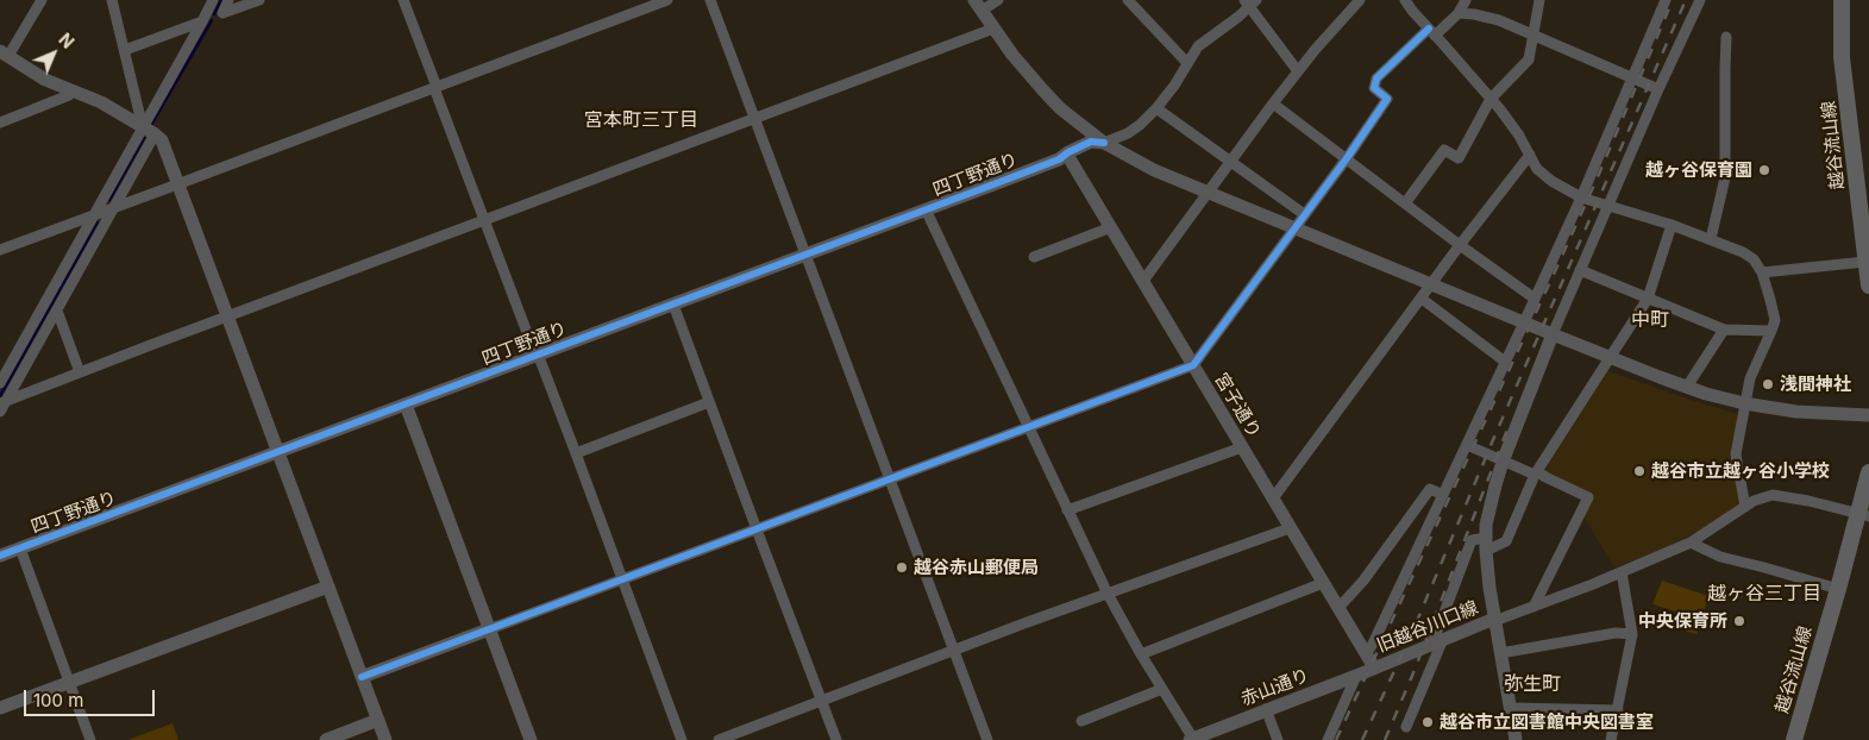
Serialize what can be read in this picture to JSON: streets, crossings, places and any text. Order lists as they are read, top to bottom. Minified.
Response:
{"streets":{"main road":["越谷流山線"],"street":["四丁野通り","宮子通り","旧越谷川口線","赤山通り"]},"crossings":[["四丁野通り","宮子通り"],["宮子通り","旧越谷川口線"],["宮子通り","赤山通り"],["旧越谷川口線","赤山通り"]],"districts":["宮本町三丁目","中町","越ヶ谷三丁目","弥生町"],"places":["越ヶ谷保育園","浅間神社","越谷市立越ヶ谷小学校","越谷赤山郵便局","中央保育所","越谷市立図書館中央図書室"],"scale_bar":"100 m","north":"top right"}
